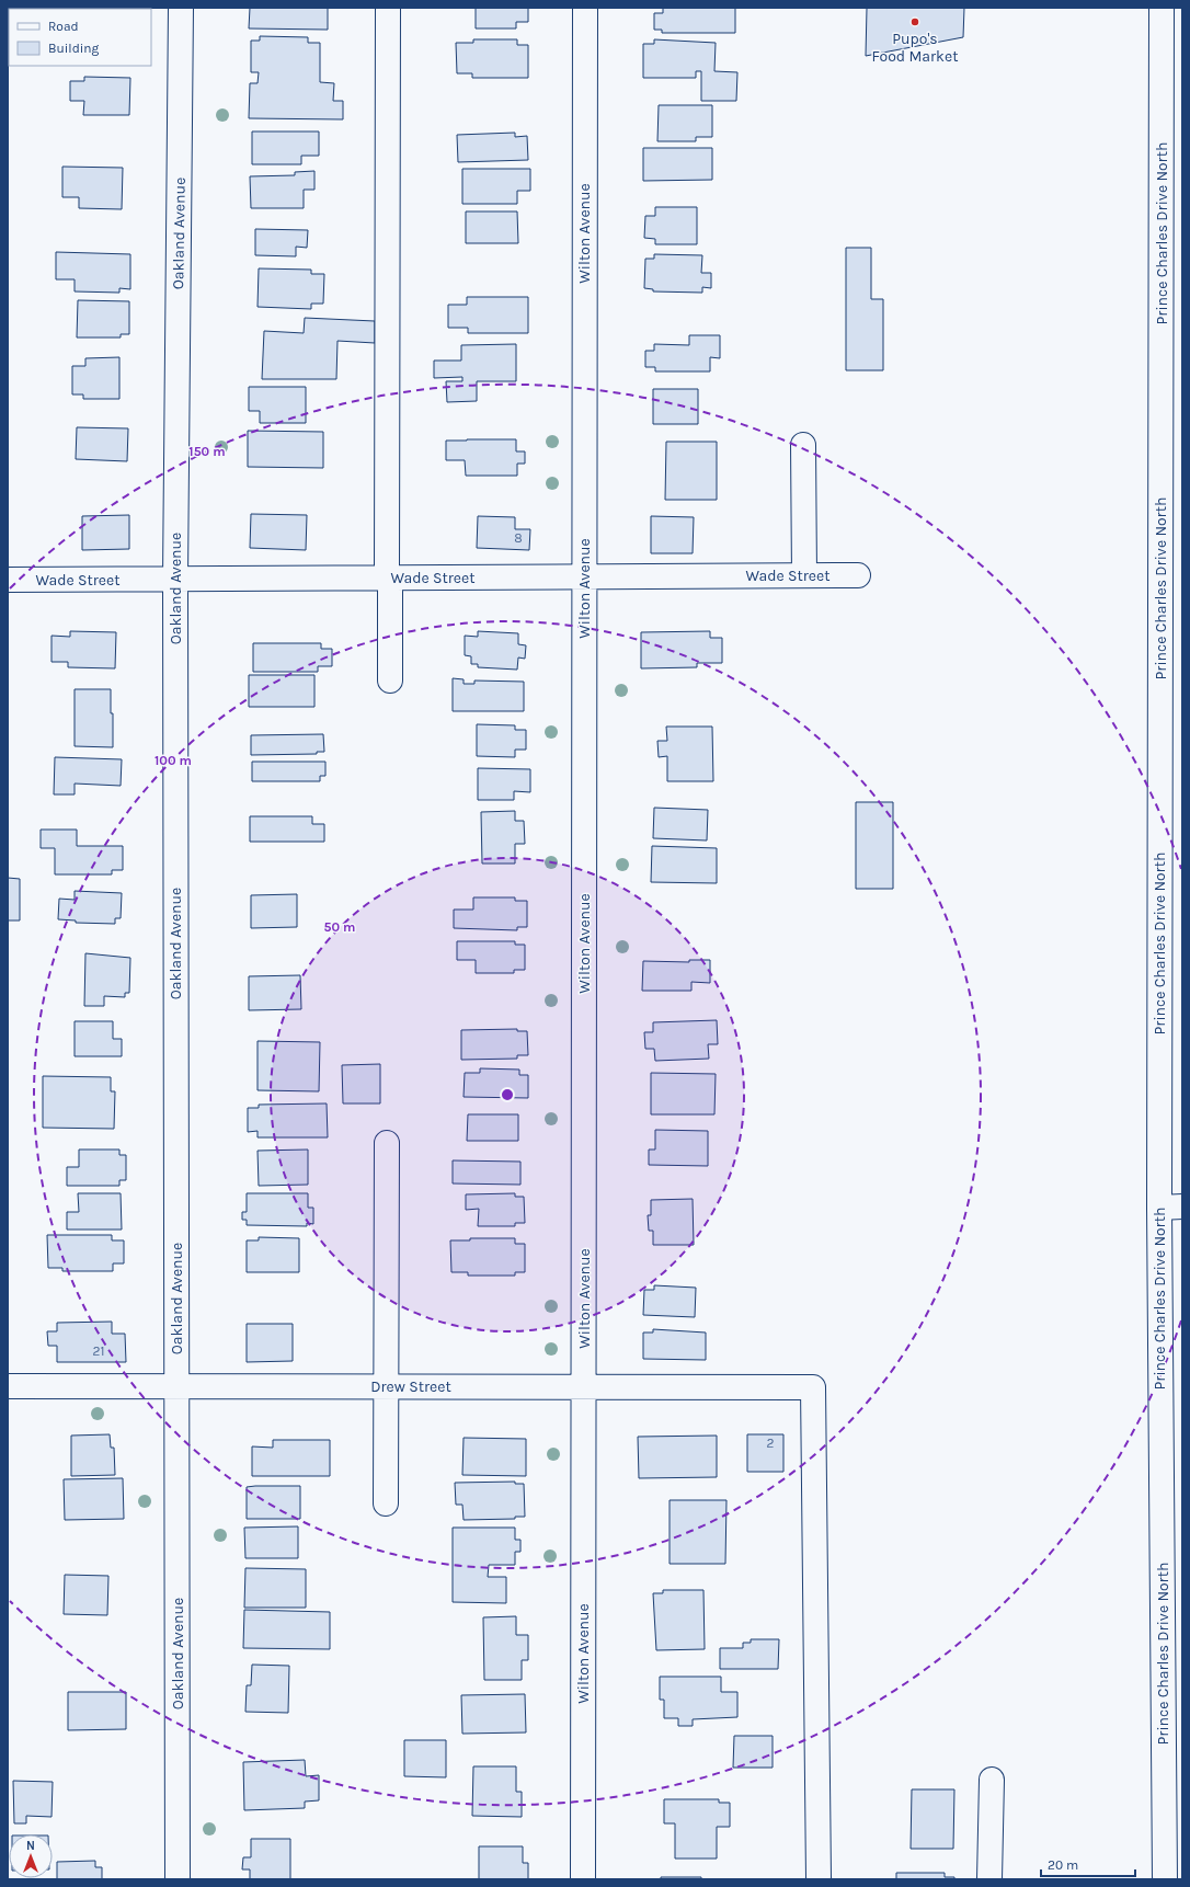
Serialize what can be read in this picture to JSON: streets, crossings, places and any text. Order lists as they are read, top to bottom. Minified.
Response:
{"streets":{"street":["Oakland Avenue","Wilton Avenue","Prince Charles Drive North","Wade Street","Drew Street"]},"crossings":[["Oakland Avenue","Wade Street"],["Oakland Avenue","Drew Street"],["Wilton Avenue","Wade Street"],["Wilton Avenue","Drew Street"]],"places":["Pupo's Food Market"],"house_numbers":["8","21","2"],"legend":["Road","Building"],"scale_bar":"20 m","north":"top","rings":["150 m","100 m","50 m"]}
